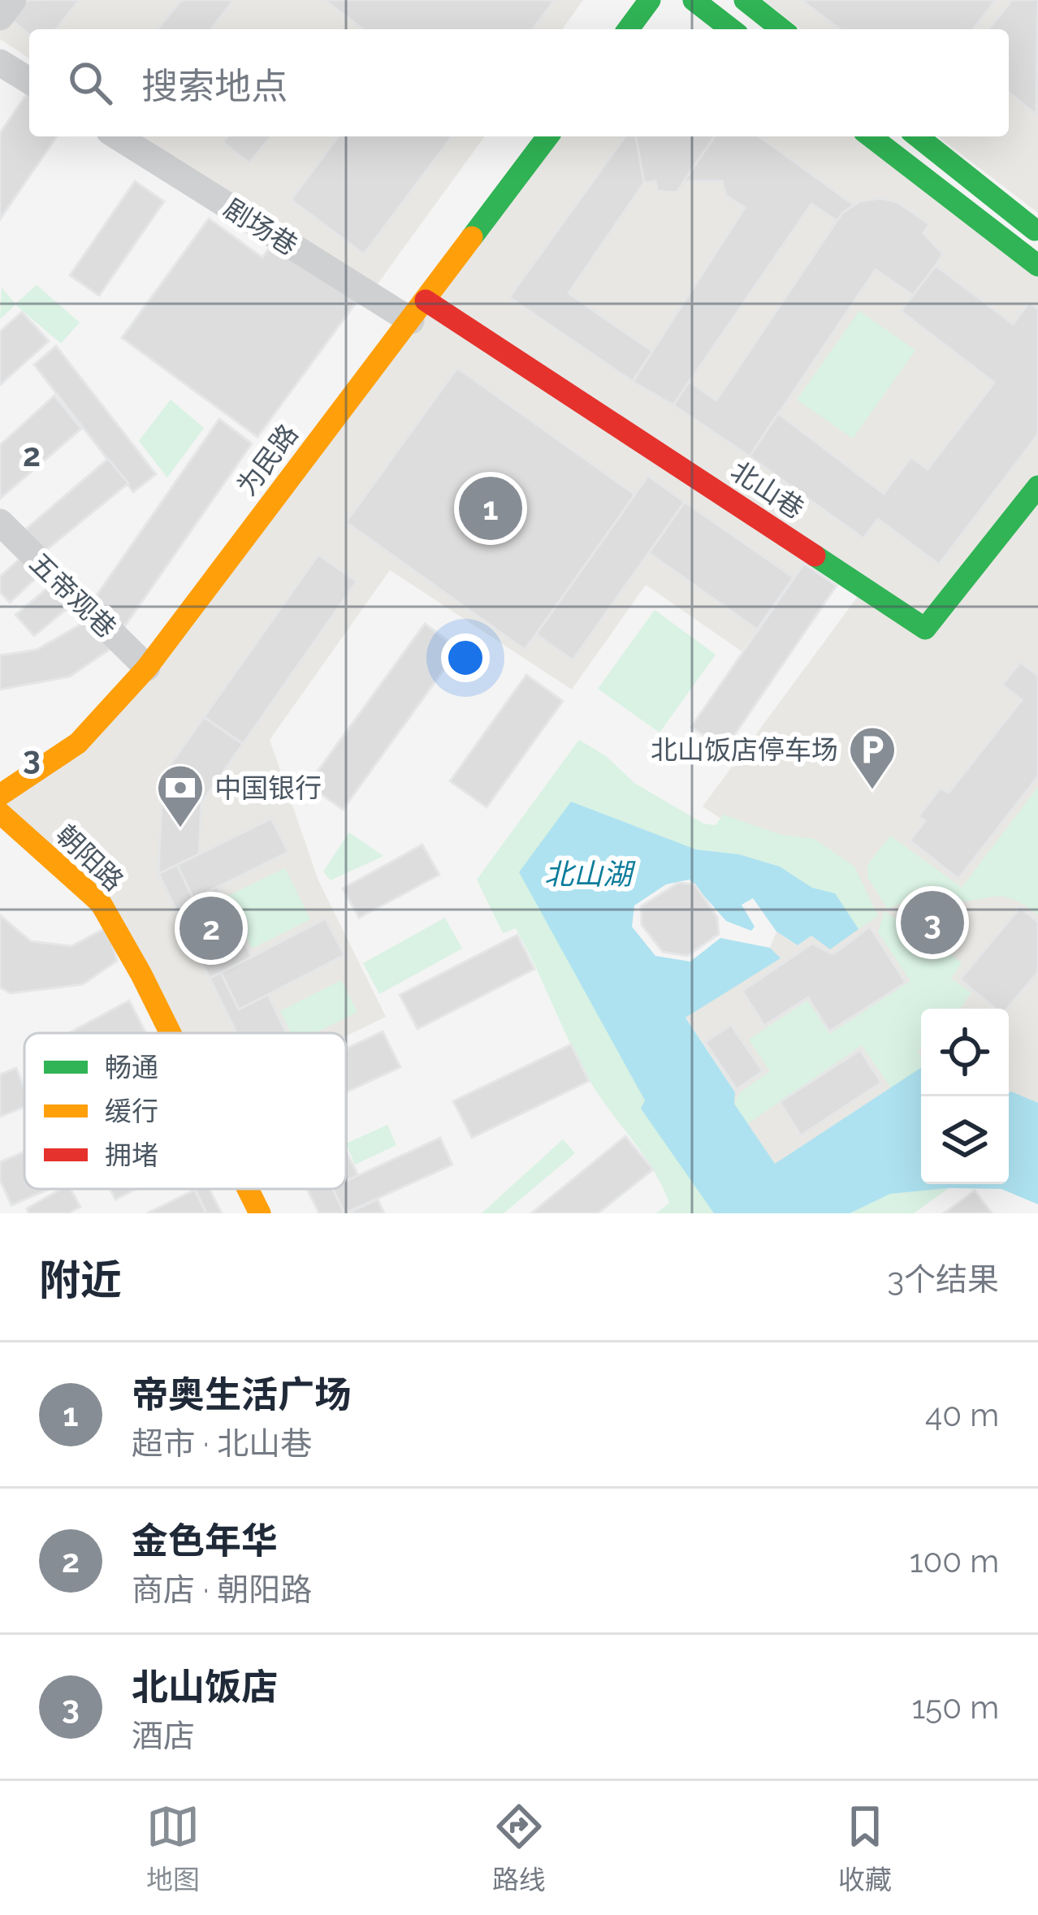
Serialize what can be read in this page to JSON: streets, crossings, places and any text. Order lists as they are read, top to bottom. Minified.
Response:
{"streets":{"street":["剧场巷","为民路","北山巷","五帝观巷","朝阳路"]},"crossings":[["剧场巷","为民路"],["剧场巷","北山巷"],["为民路","北山巷"],["为民路","五帝观巷"]],"water":["北山湖"],"places":{"parking":["北山饭店停车场"],"bank":["中国银行"]},"legend":["畅通","缓行","拥堵"],"page":{"search":"搜索地点","pins":["1","3","2"],"heading":["附近","3个结果"],"list":[{"mark":"1","name":"帝奥生活广场","note":"超市 · 北山巷","value":"40 m"},{"mark":"2","name":"金色年华","note":"商店 · 朝阳路","value":"100 m"},{"mark":"3","name":"北山饭店","note":"酒店","value":"150 m"}],"nav":["地图","路线","收藏"]},"grid":{"rows":["2","3"]}}
